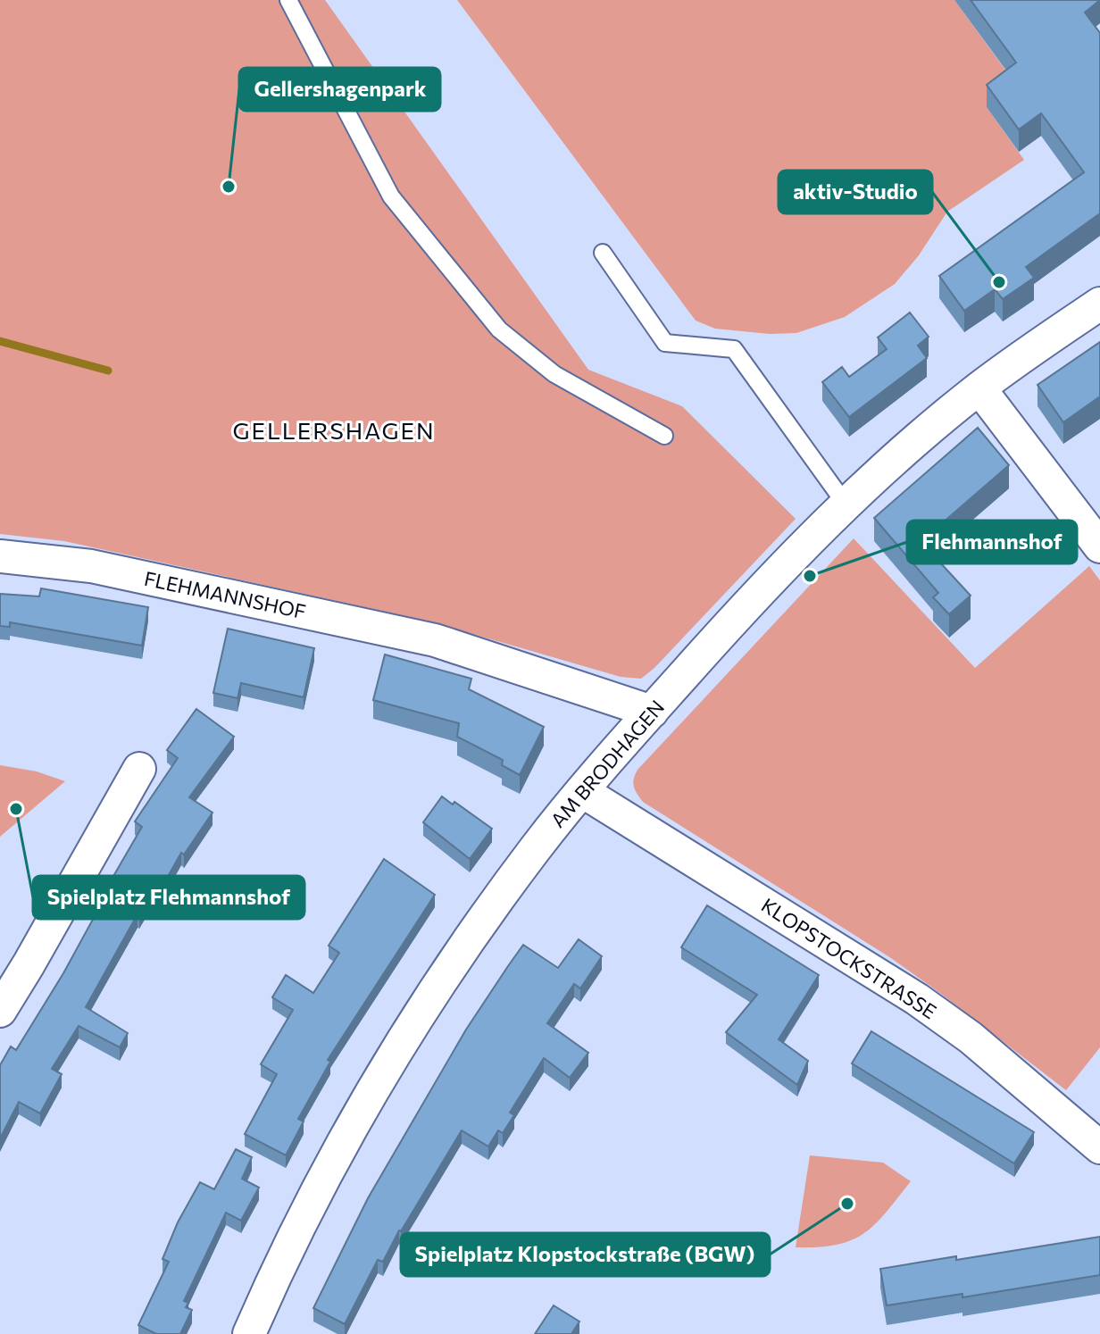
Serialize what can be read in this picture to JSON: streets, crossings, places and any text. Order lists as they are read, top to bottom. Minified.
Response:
{"streets":{"street":["FLEHMANNSHOF","AM BRODHAGEN","KLOPSTOCKSTRASSE"]},"crossings":[["FLEHMANNSHOF","AM BRODHAGEN"],["AM BRODHAGEN","KLOPSTOCKSTRASSE"]],"districts":["GELLERSHAGEN"],"places":["Gellershagenpark","aktiv-Studio","Flehmannshof","Spielplatz Flehmannshof","Spielplatz Klopstockstraße (BGW)"]}
